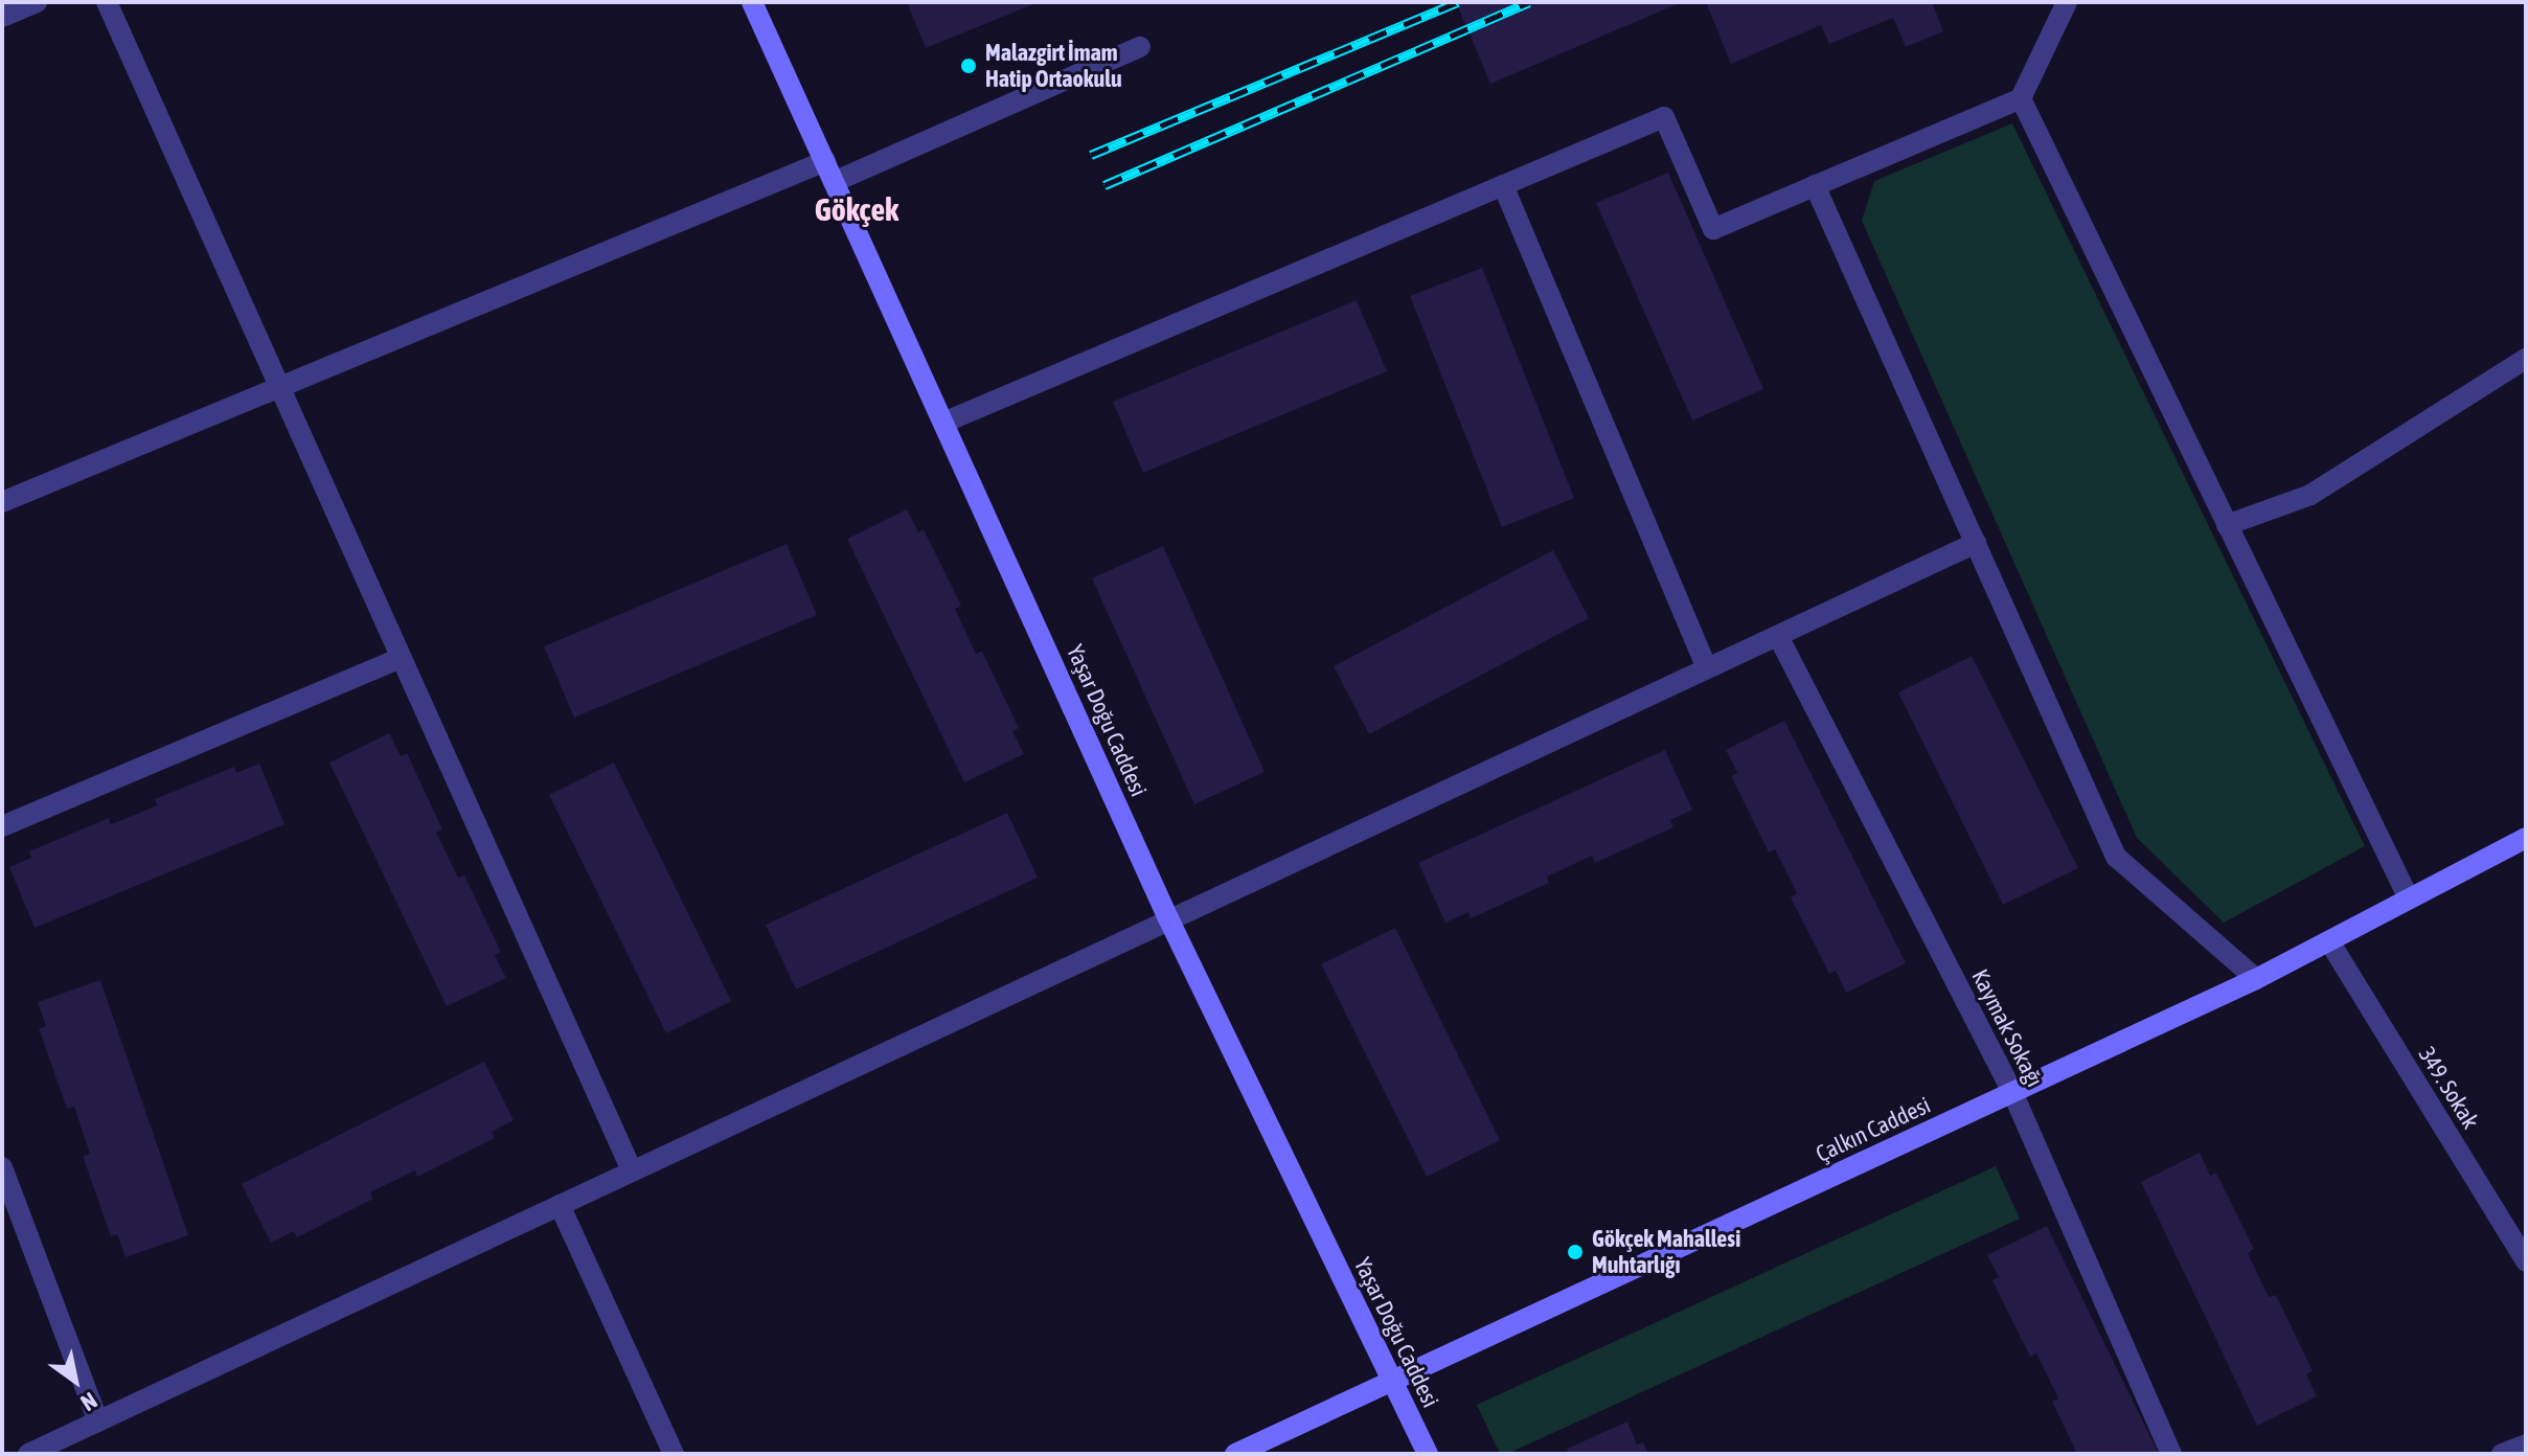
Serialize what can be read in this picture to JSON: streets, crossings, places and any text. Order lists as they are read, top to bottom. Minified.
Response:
{"streets":{"street":["Yaşar Doğu Caddesi","Kaymak Sokağı","349. Sokak","Çalkın Caddesi"]},"crossings":[["Yaşar Doğu Caddesi","Çalkın Caddesi"],["Kaymak Sokağı","Çalkın Caddesi"],["349. Sokak","Çalkın Caddesi"]],"districts":["Gökçek"],"places":["Malazgirt İmam Hatip Ortaokulu","Gökçek Mahallesi Muhtarlığı"],"north":"bottom right"}
